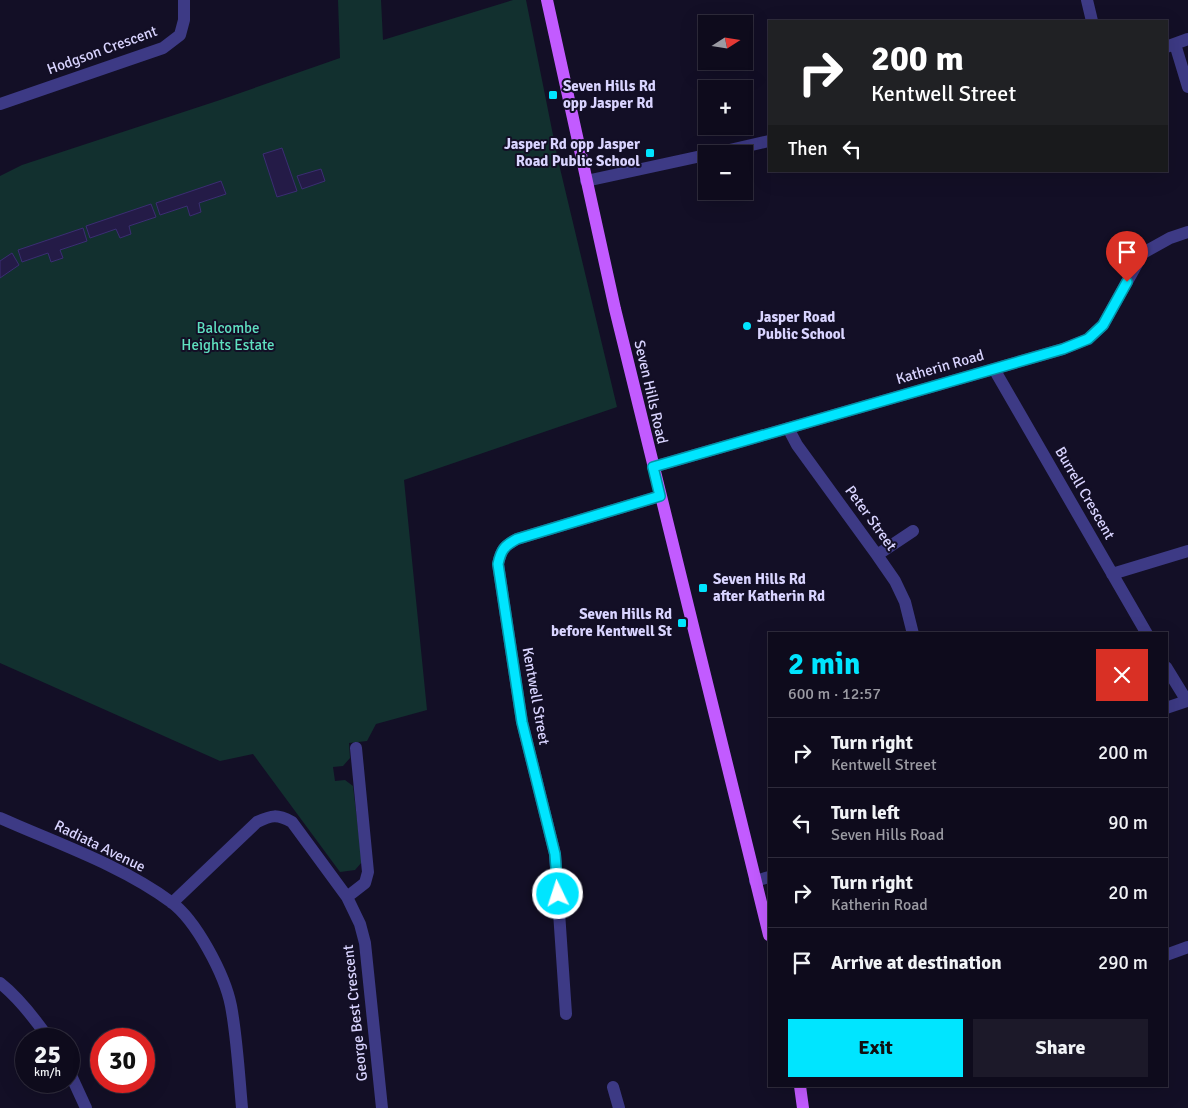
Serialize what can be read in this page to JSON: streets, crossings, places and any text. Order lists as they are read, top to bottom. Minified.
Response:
{"streets":{"main road":["Seven Hills Road"],"street":["Hodgson Crescent","Katherin Road","Burrell Crescent","Peter Street","Kentwell Street","Radiata Avenue","George Best Crescent"]},"crossings":[["Katherin Road","Seven Hills Road"],["Katherin Road","Burrell Crescent"],["Katherin Road","Peter Street"],["Seven Hills Road","Kentwell Street"],["Radiata Avenue","George Best Crescent"]],"parks":["Balcombe Heights Estate"],"places":{"transit":["Seven Hills Rd opp Jasper Rd","Jasper Rd opp Jasper Road Public School","Seven Hills Rd after Katherin Rd","Seven Hills Rd before Kentwell St"],"other":["Jasper Road Public School"]},"north":"right","page":{"map_buttons":["+","−"],"turn":["200 m","Kentwell Street"],"then":"Then","heading":["2 min","600 m · 12:57"],"list":[{"name":"Turn right","note":"Kentwell Street","value":"200 m"},{"name":"Turn left","note":"Seven Hills Road","value":"90 m"},{"name":"Turn right","note":"Katherin Road","value":"20 m"},{"name":"Arrive at destination","value":"290 m"}],"buttons":["Exit","Share"],"speed":"25 km/h","limit":"30"}}
